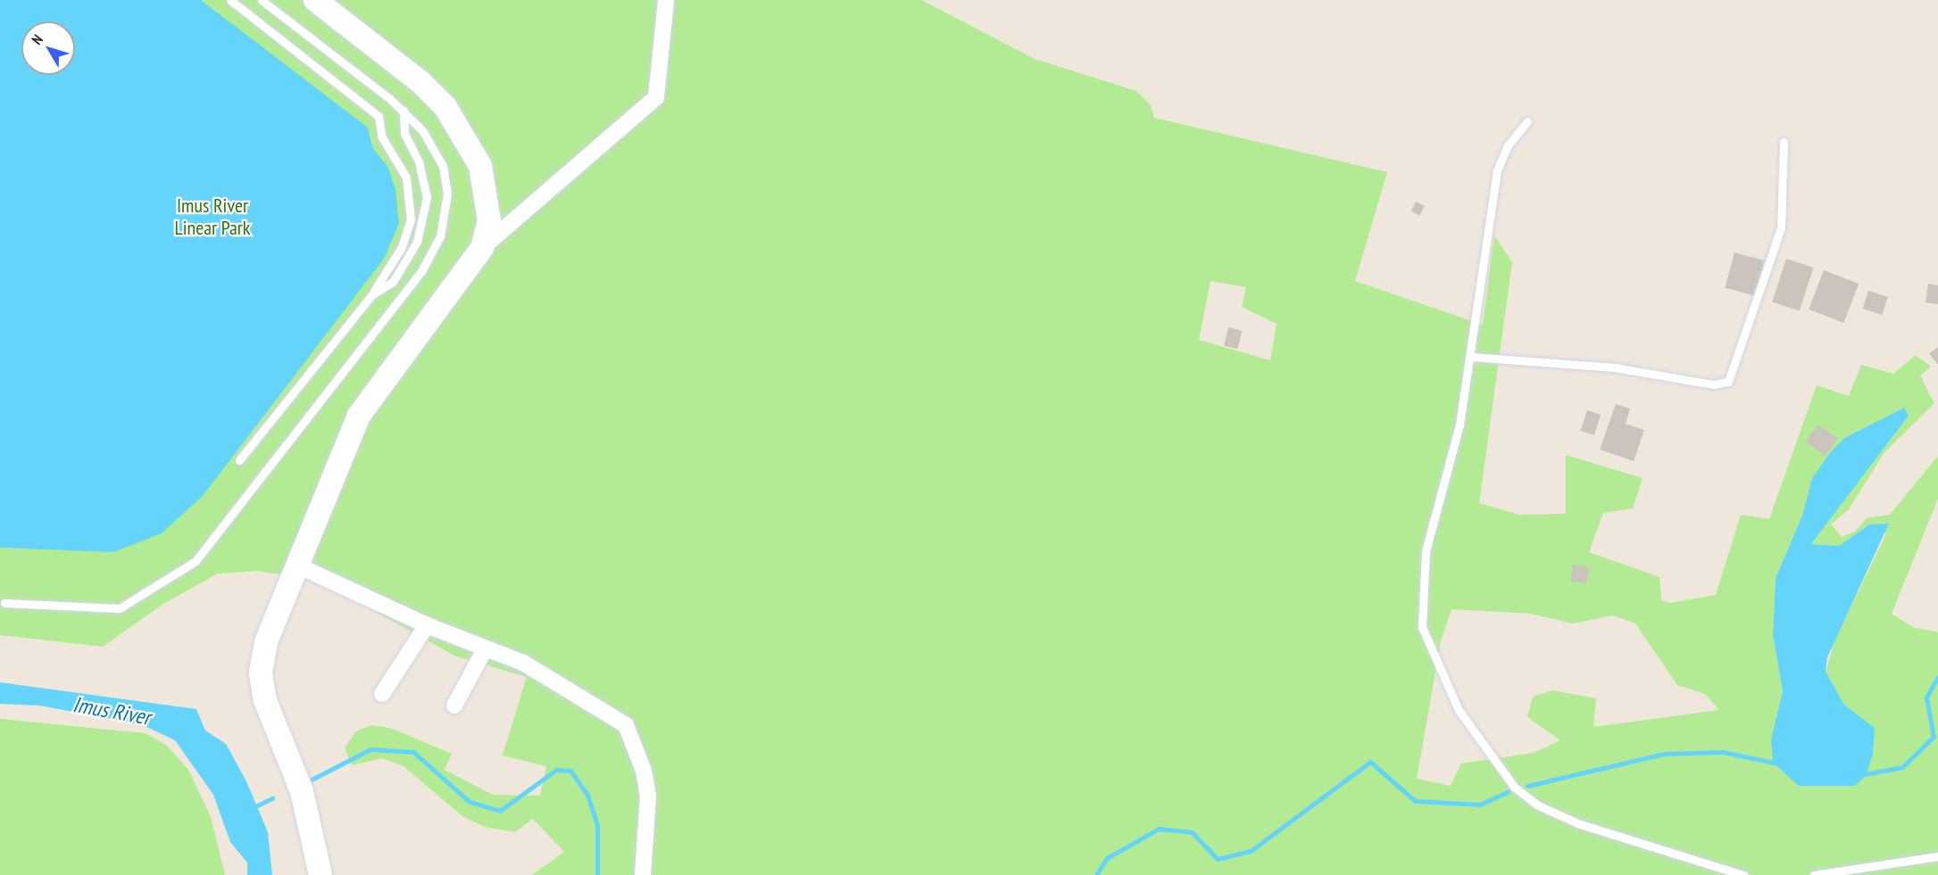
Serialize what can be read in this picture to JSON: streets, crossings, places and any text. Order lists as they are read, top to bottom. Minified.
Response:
{"water":["Imus River"],"parks":["Imus River Linear Park"],"north":"top left"}
